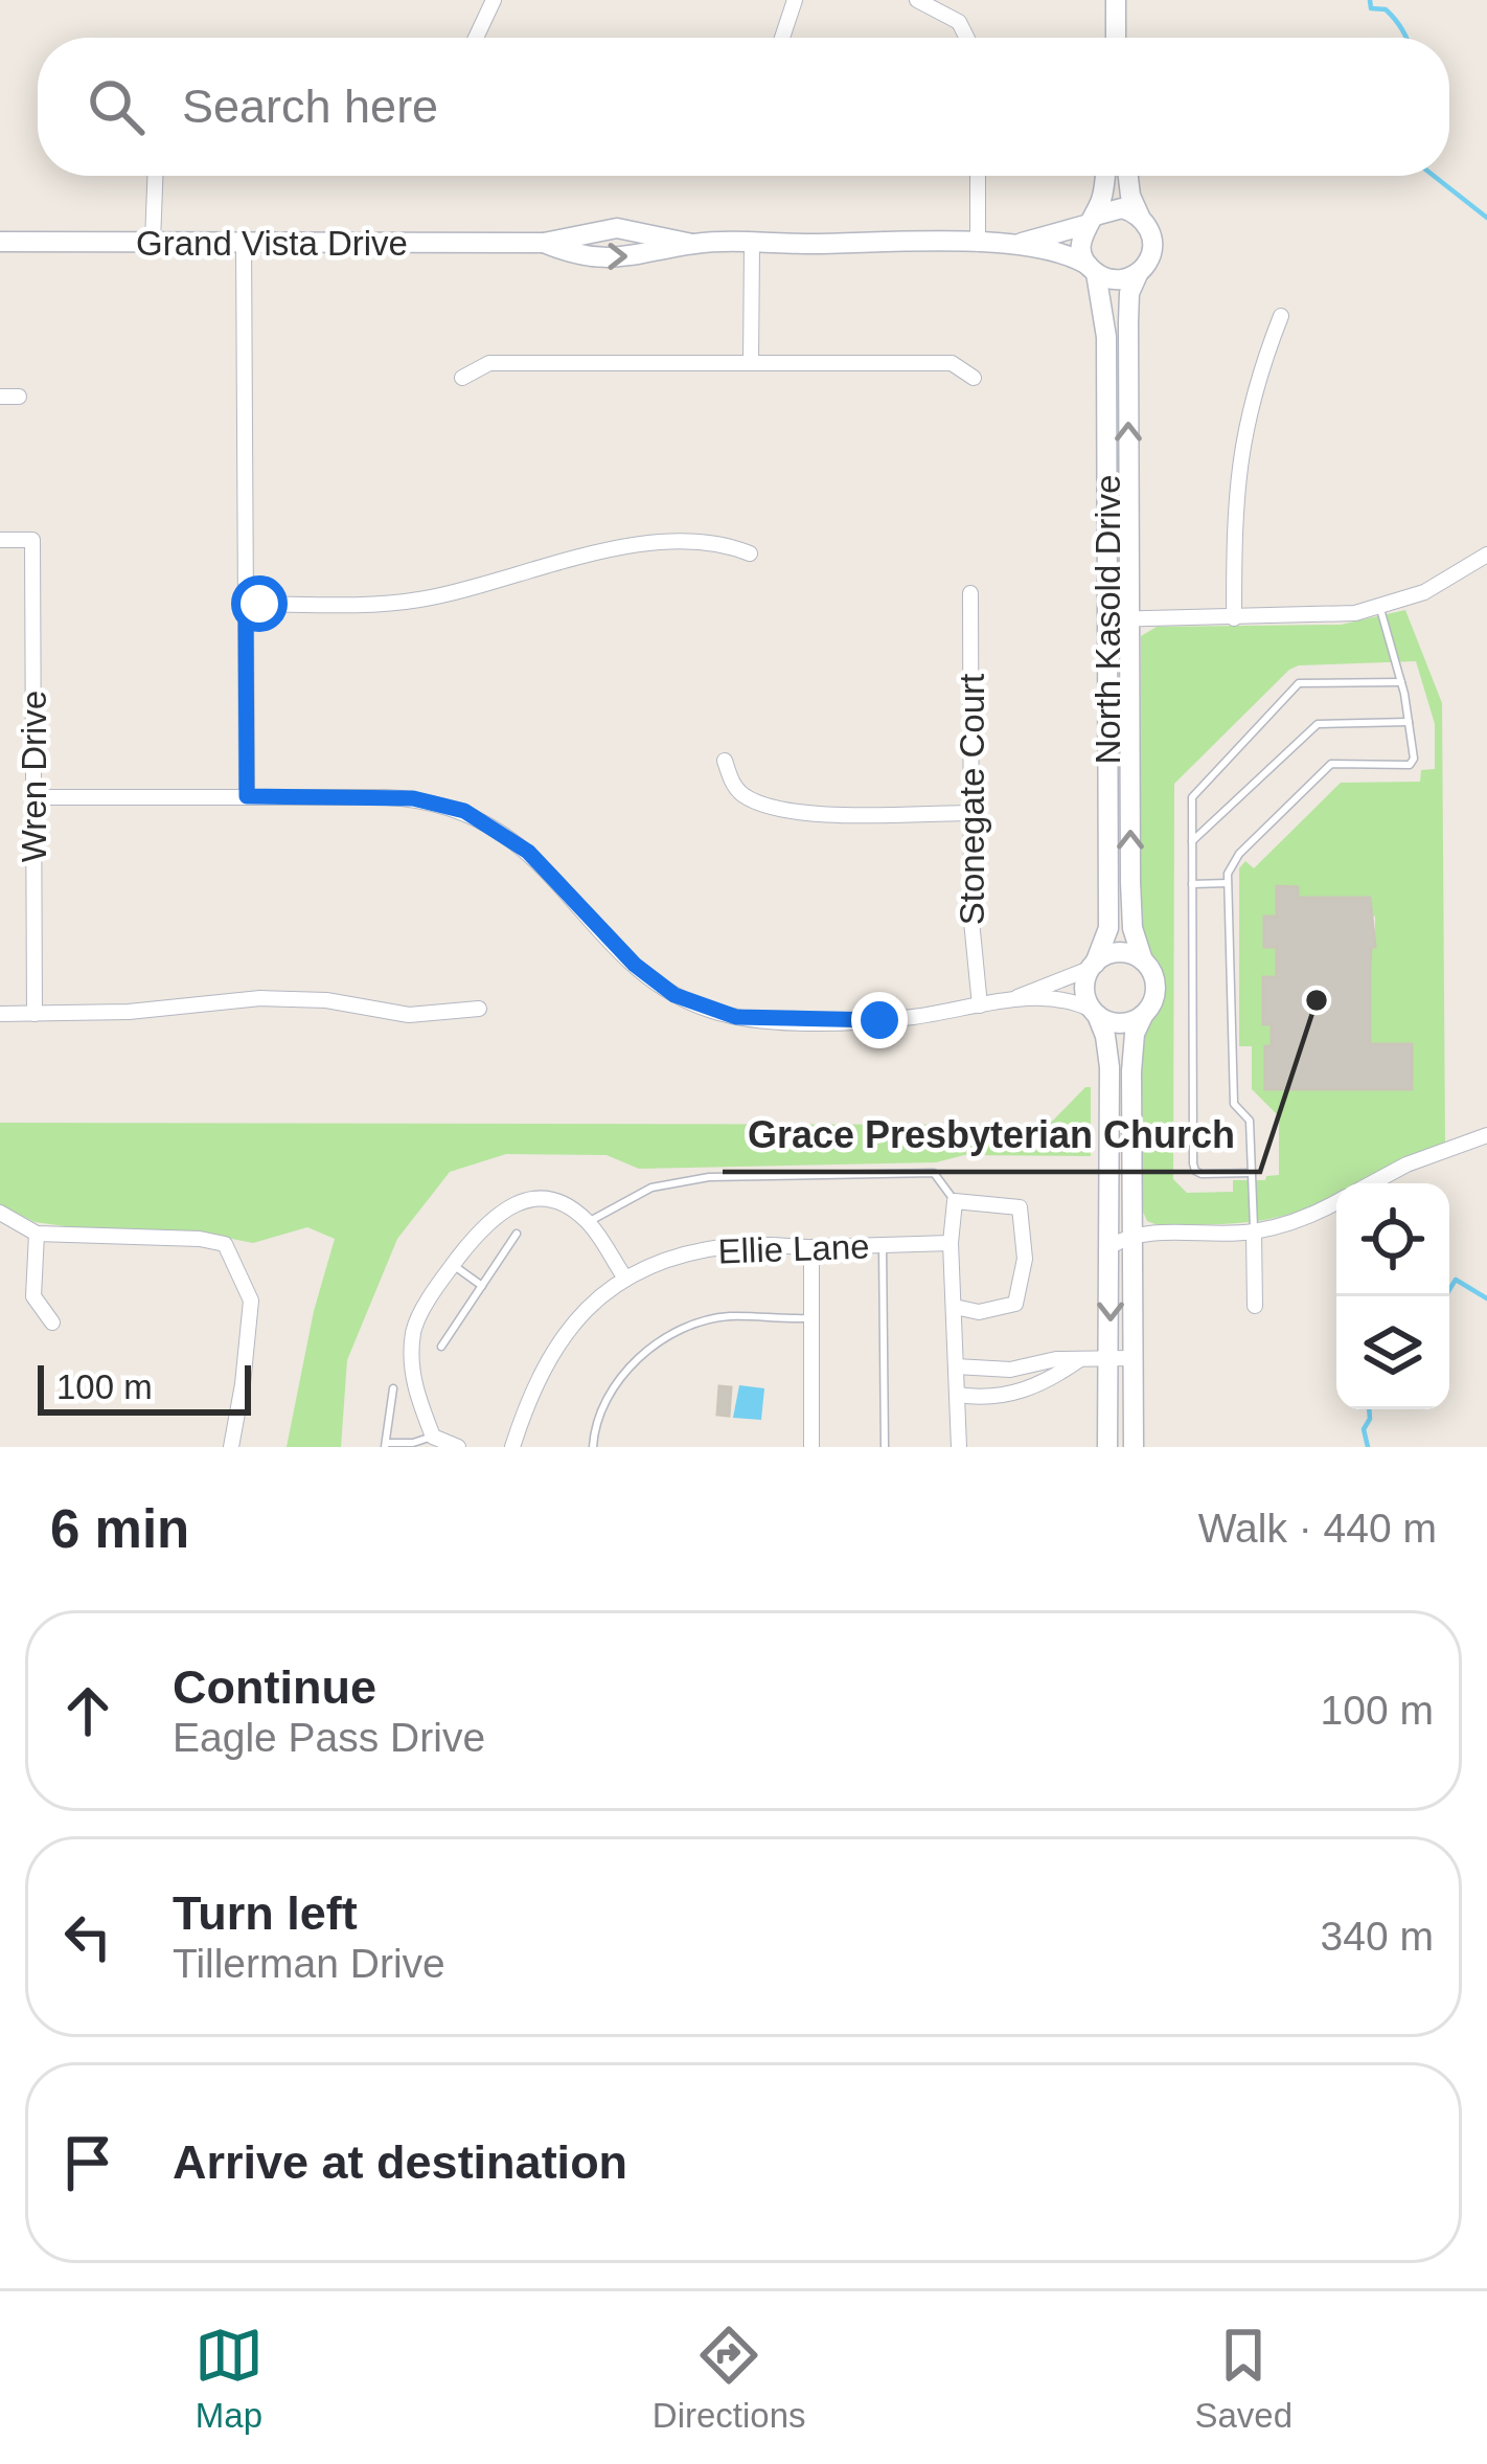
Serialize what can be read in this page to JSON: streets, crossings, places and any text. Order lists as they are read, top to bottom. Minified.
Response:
{"streets":{"main road":["Grand Vista Drive","North Kasold Drive"],"street":["Wren Drive","Stonegate Court","Ellie Lane"]},"crossings":[["Grand Vista Drive","North Kasold Drive"]],"places":["Grace Presbyterian Church"],"scale_bar":"100 m","page":{"search":"Search here","scale":"100 m","heading":["6 min","Walk · 440 m"],"list":[["Continue","Eagle Pass Drive","100 m"],["Turn left","Tillerman Drive","340 m"],"Arrive at destination"],"nav":["Map","Directions","Saved"]}}
